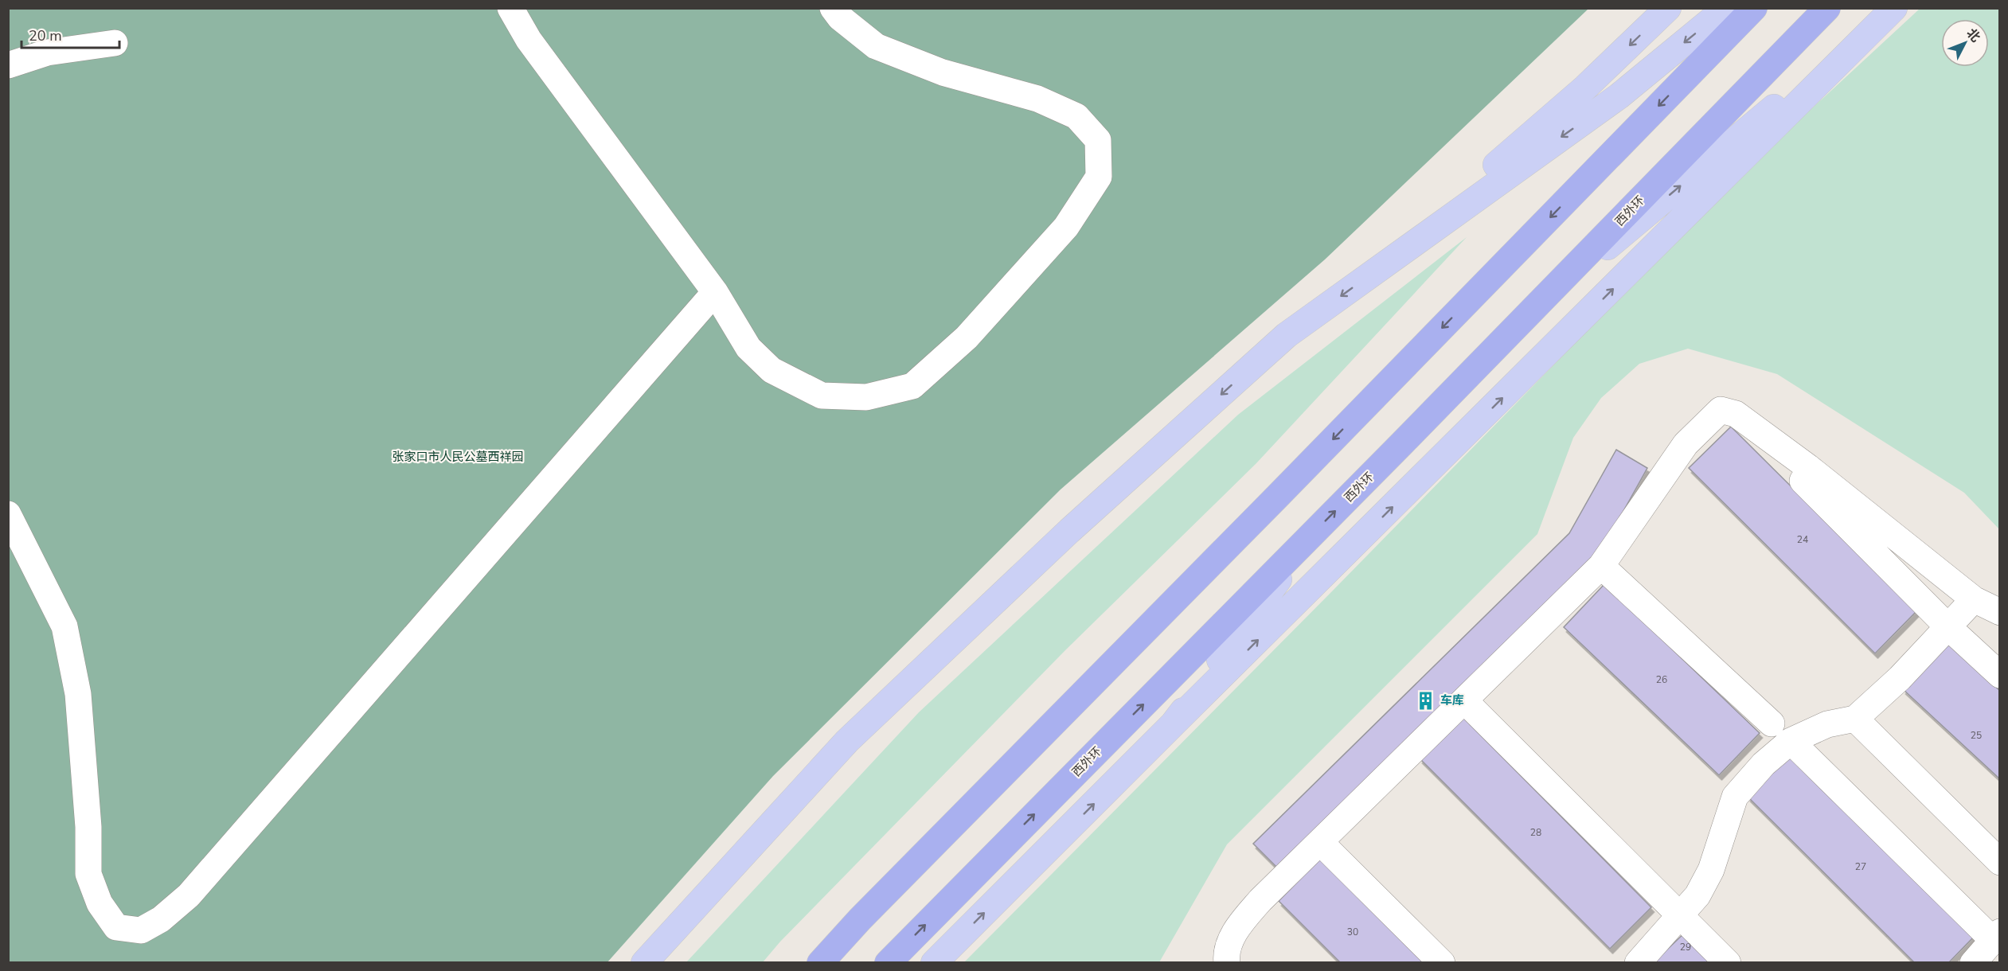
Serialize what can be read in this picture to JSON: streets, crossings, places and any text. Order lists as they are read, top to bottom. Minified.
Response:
{"streets":{"highway":["西外环"]},"parks":["张家口市人民公墓西祥园"],"places":{"building":["车库"]},"house_numbers":["24","26","25","28","27","30","29"],"scale_bar":"20 m","north":"top right"}
